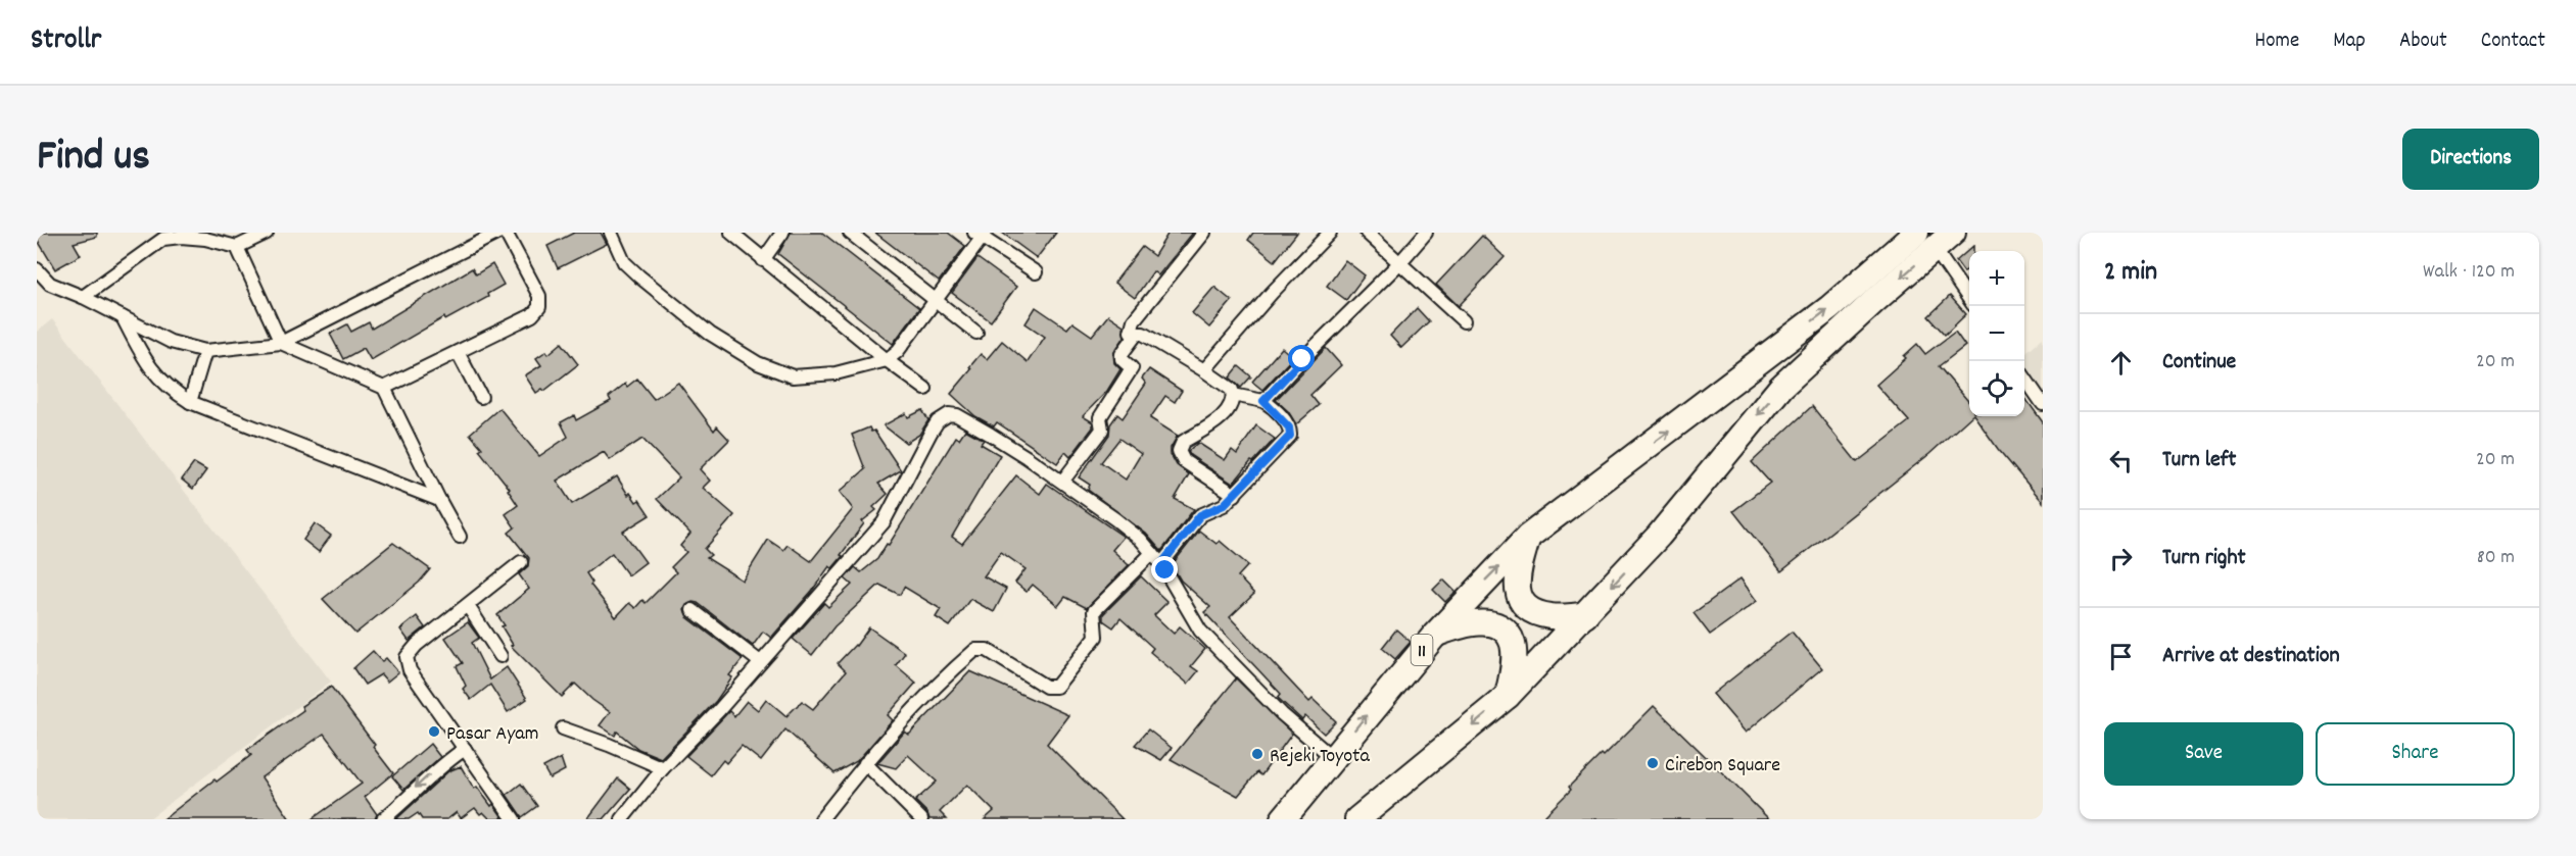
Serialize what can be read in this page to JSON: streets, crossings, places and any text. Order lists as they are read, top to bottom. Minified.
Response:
{"streets":{"highway":["11"]},"places":["Pasar Ayam","Rejeki Toyota","Cirebon Square"],"page":{"header":"Strollr","nav":["Home","Map","About","Contact"],"title":"Find us","buttons":["Directions",["Save","Share"]],"heading":["2 min","Walk · 120 m"],"map_buttons":["+","−"],"list":[["Continue","20 m"],["Turn left","20 m"],["Turn right","80 m"],"Arrive at destination"]}}
